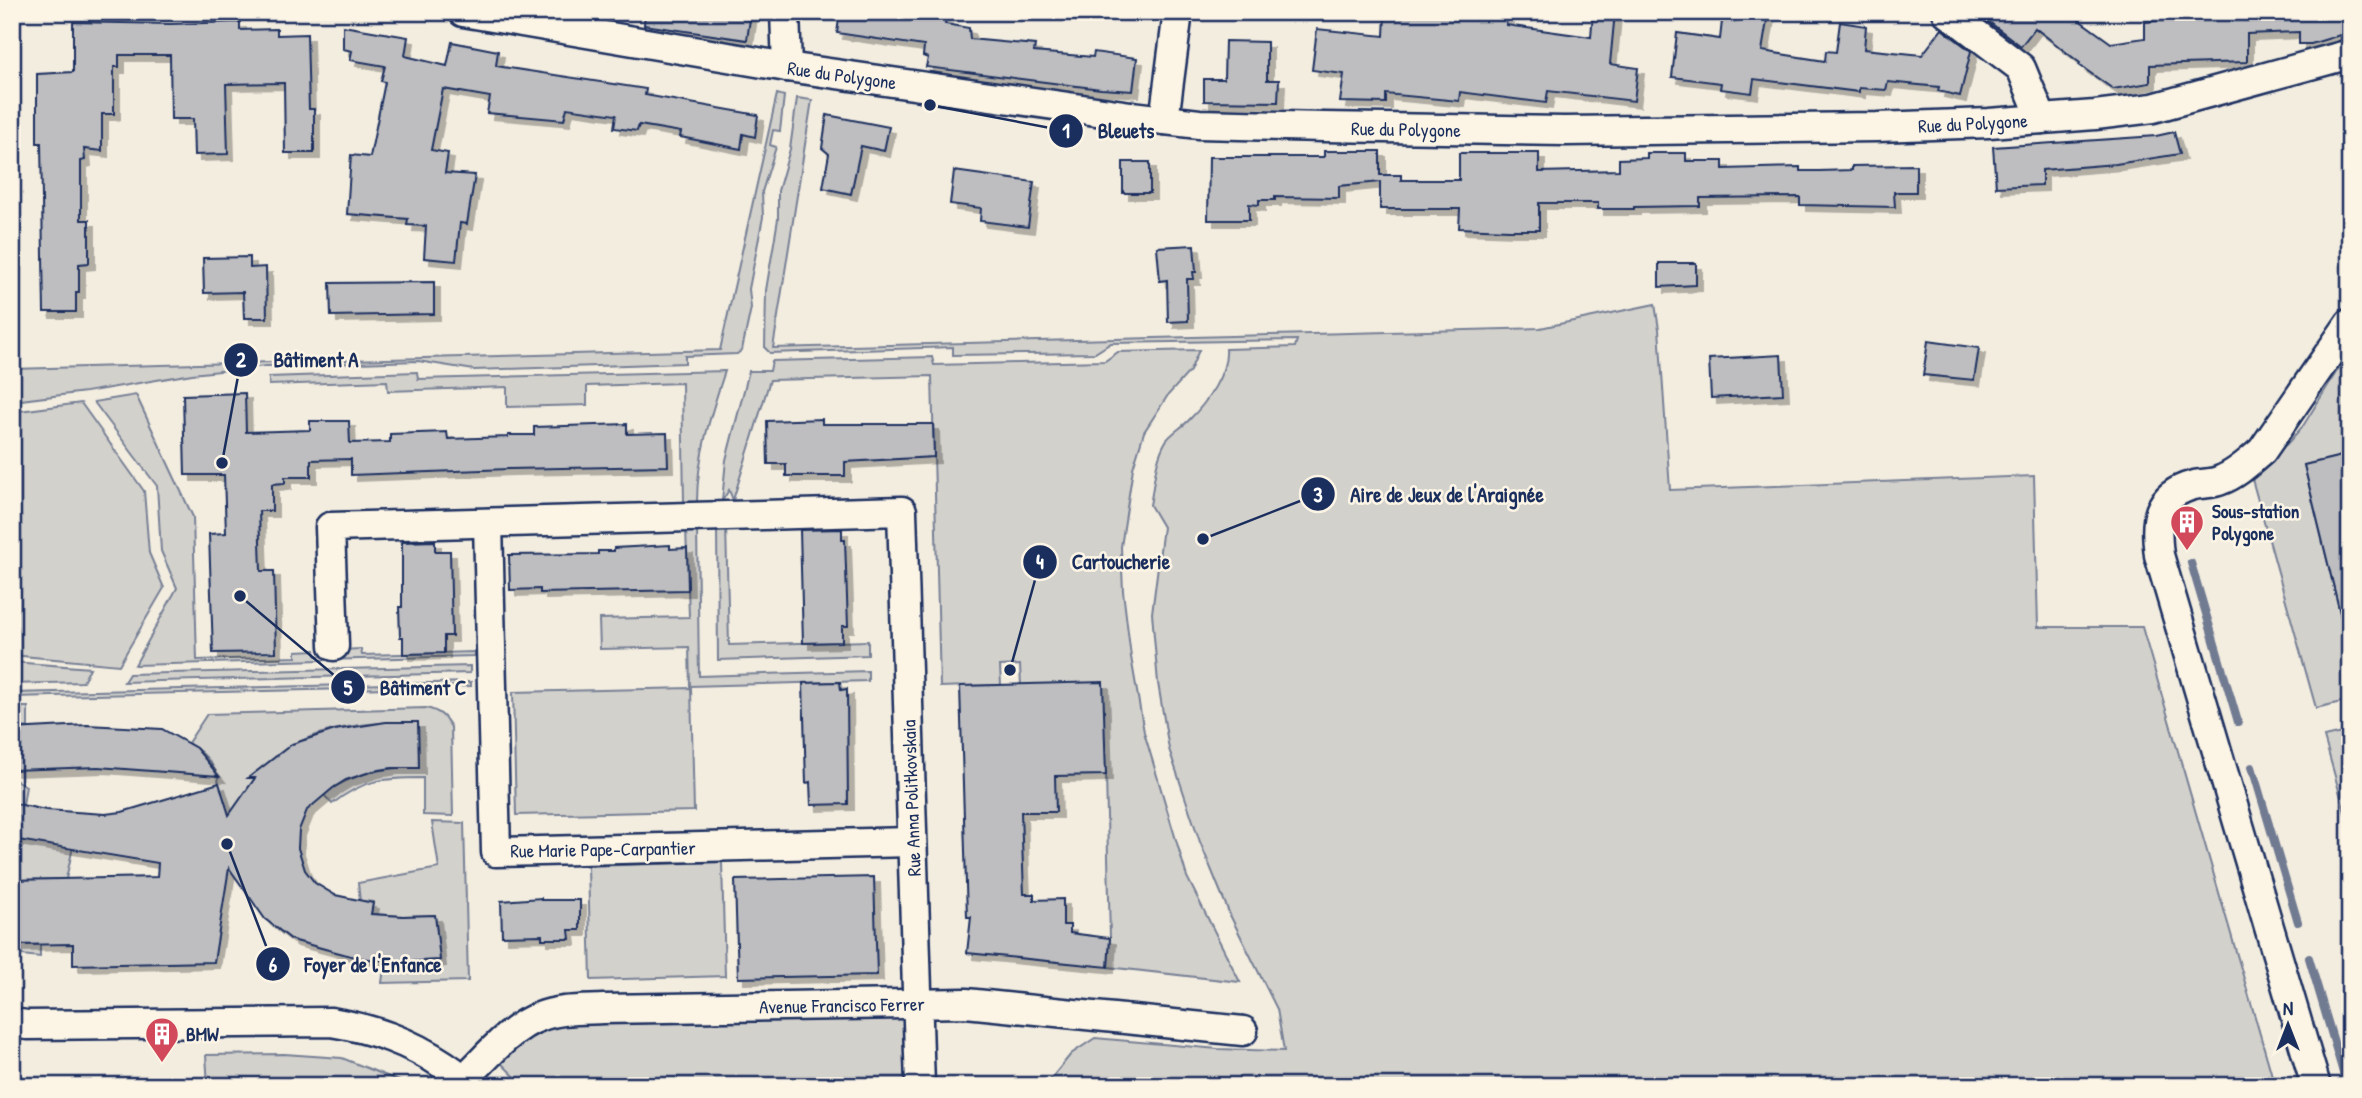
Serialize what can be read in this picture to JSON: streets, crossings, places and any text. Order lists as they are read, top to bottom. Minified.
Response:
{"streets":{"street":["Rue du Polygone","Rue Anna Politkovskaia","Rue Marie Pape-Carpantier","Avenue Francisco Ferrer"]},"crossings":[["Rue Anna Politkovskaia","Rue Marie Pape-Carpantier"],["Rue Anna Politkovskaia","Avenue Francisco Ferrer"]],"places":{"other":["Bleuets","Bâtiment A","Aire de Jeux de l'Araignée","Bâtiment C","Cartoucherie","Foyer de l'Enfance"],"building":["Sous-station Polygone","BMW"]},"north":"top"}
